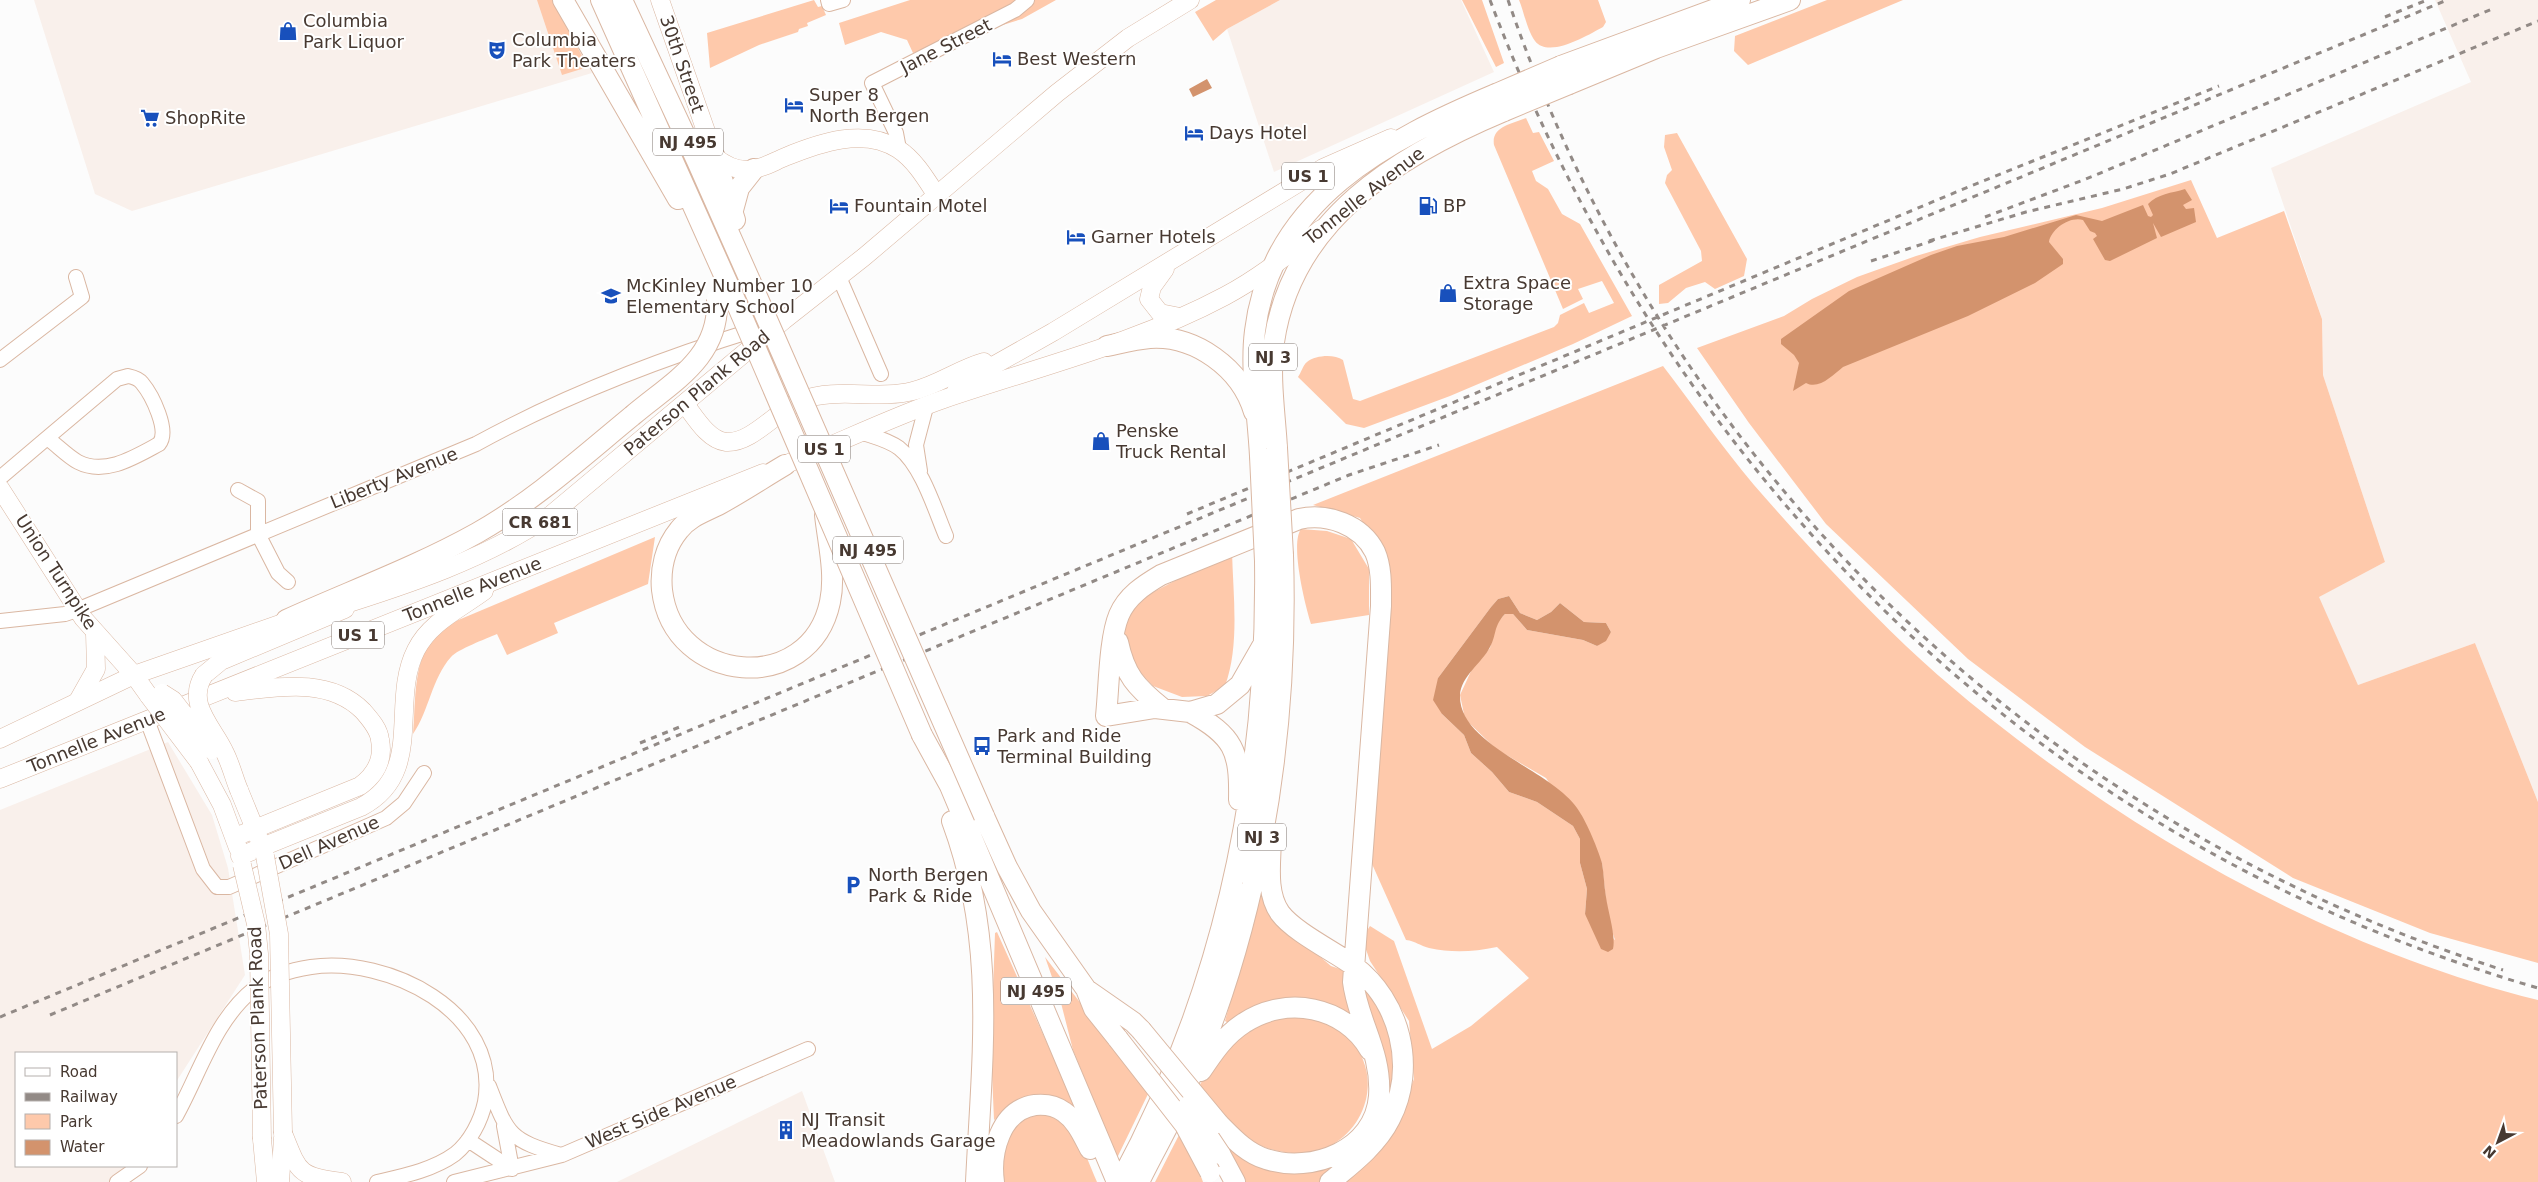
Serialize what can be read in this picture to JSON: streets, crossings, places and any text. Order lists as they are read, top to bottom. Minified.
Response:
{"streets":{"highway":["NJ 495","US 1","Tonnelle Avenue","NJ 3"],"main road":["30th Street","Paterson Plank Road","CR 681","Union Turnpike"],"street":["Jane Street","Liberty Avenue","Dell Avenue","West Side Avenue"]},"crossings":[["NJ 495","NJ 3"],["Tonnelle Avenue","NJ 3"],["Tonnelle Avenue","Dell Avenue"],["Paterson Plank Road","Liberty Avenue"],["Paterson Plank Road","Union Turnpike"],["Liberty Avenue","Union Turnpike"]],"places":{"shop":["Columbia Park Liquor","Extra Space Storage","Penske Truck Rental"],"theatre":["Columbia Park Theaters"],"hotel":["Best Western","Super 8 North Bergen","Days Hotel","Fountain Motel","Garner Hotels"],"supermarket":["ShopRite"],"fuel station":["BP"],"school or university":["McKinley Number 10 Elementary School"],"bus stop":["Park and Ride Terminal Building"],"parking":["North Bergen Park & Ride"],"building":["NJ Transit Meadowlands Garage"]},"legend":["Road","Railway","Park","Water"],"north":"bottom left"}
